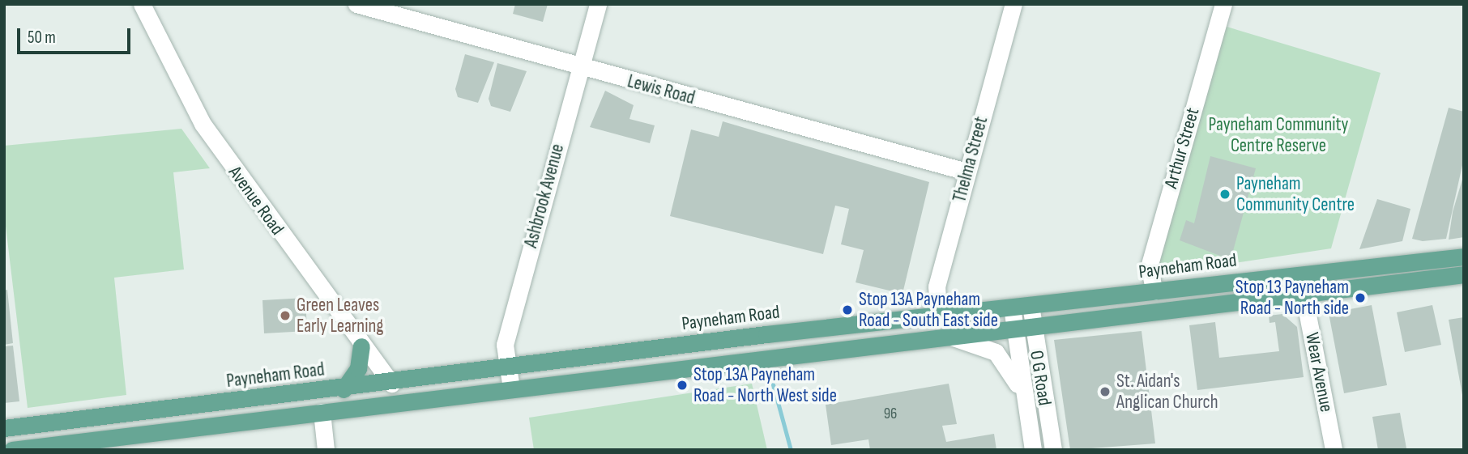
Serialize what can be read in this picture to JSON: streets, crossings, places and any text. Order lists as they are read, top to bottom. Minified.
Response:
{"streets":{"main road":["Payneham Road"],"street":["Lewis Road","Arthur Street","Thelma Street","Ashbrook Avenue","Avenue Road","Wear Avenue","O G Road"]},"crossings":[["Lewis Road","Thelma Street"],["Lewis Road","Ashbrook Avenue"],["Arthur Street","Payneham Road"],["Thelma Street","Payneham Road"],["Ashbrook Avenue","Payneham Road"],["Avenue Road","Payneham Road"],["Payneham Road","O G Road"]],"parks":["Payneham Community Centre Reserve"],"places":["Payneham Community Centre","Stop 13 Payneham Road - North side","Stop 13A Payneham Road - South East side","Green Leaves Early Learning","Stop 13A Payneham Road - North West side","St. Aidan's Anglican Church"],"house_numbers":["96"],"scale_bar":"50 m"}
